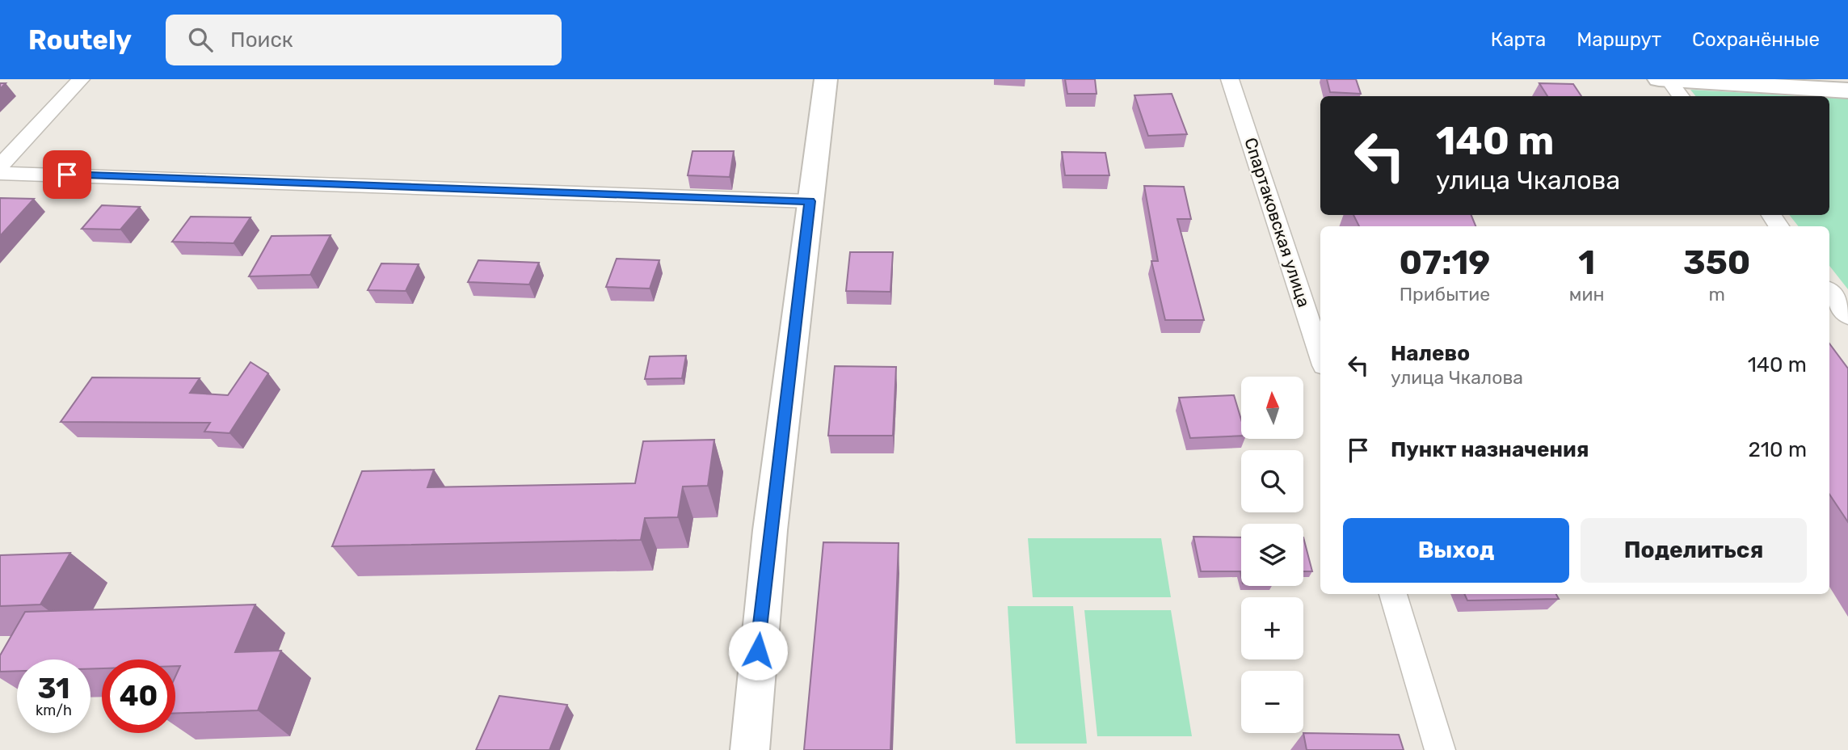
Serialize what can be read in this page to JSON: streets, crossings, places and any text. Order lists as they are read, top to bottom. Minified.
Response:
{"streets":{"street":["Спартаковская улица"]},"north":"top","page":{"header":"Routely","search":"Поиск","nav":["Карта","Маршрут","Сохранённые"],"turn":["140 m","улица Чкалова"],"eta":["07:19","Прибытие","1","мин","350","m"],"list":[{"name":"Налево","note":"улица Чкалова","value":"140 m"},{"name":"Пункт назначения","value":"210 m"}],"map_buttons":["+","−"],"buttons":["Выход","Поделиться"],"speed":"31 km/h","limit":"40"}}
